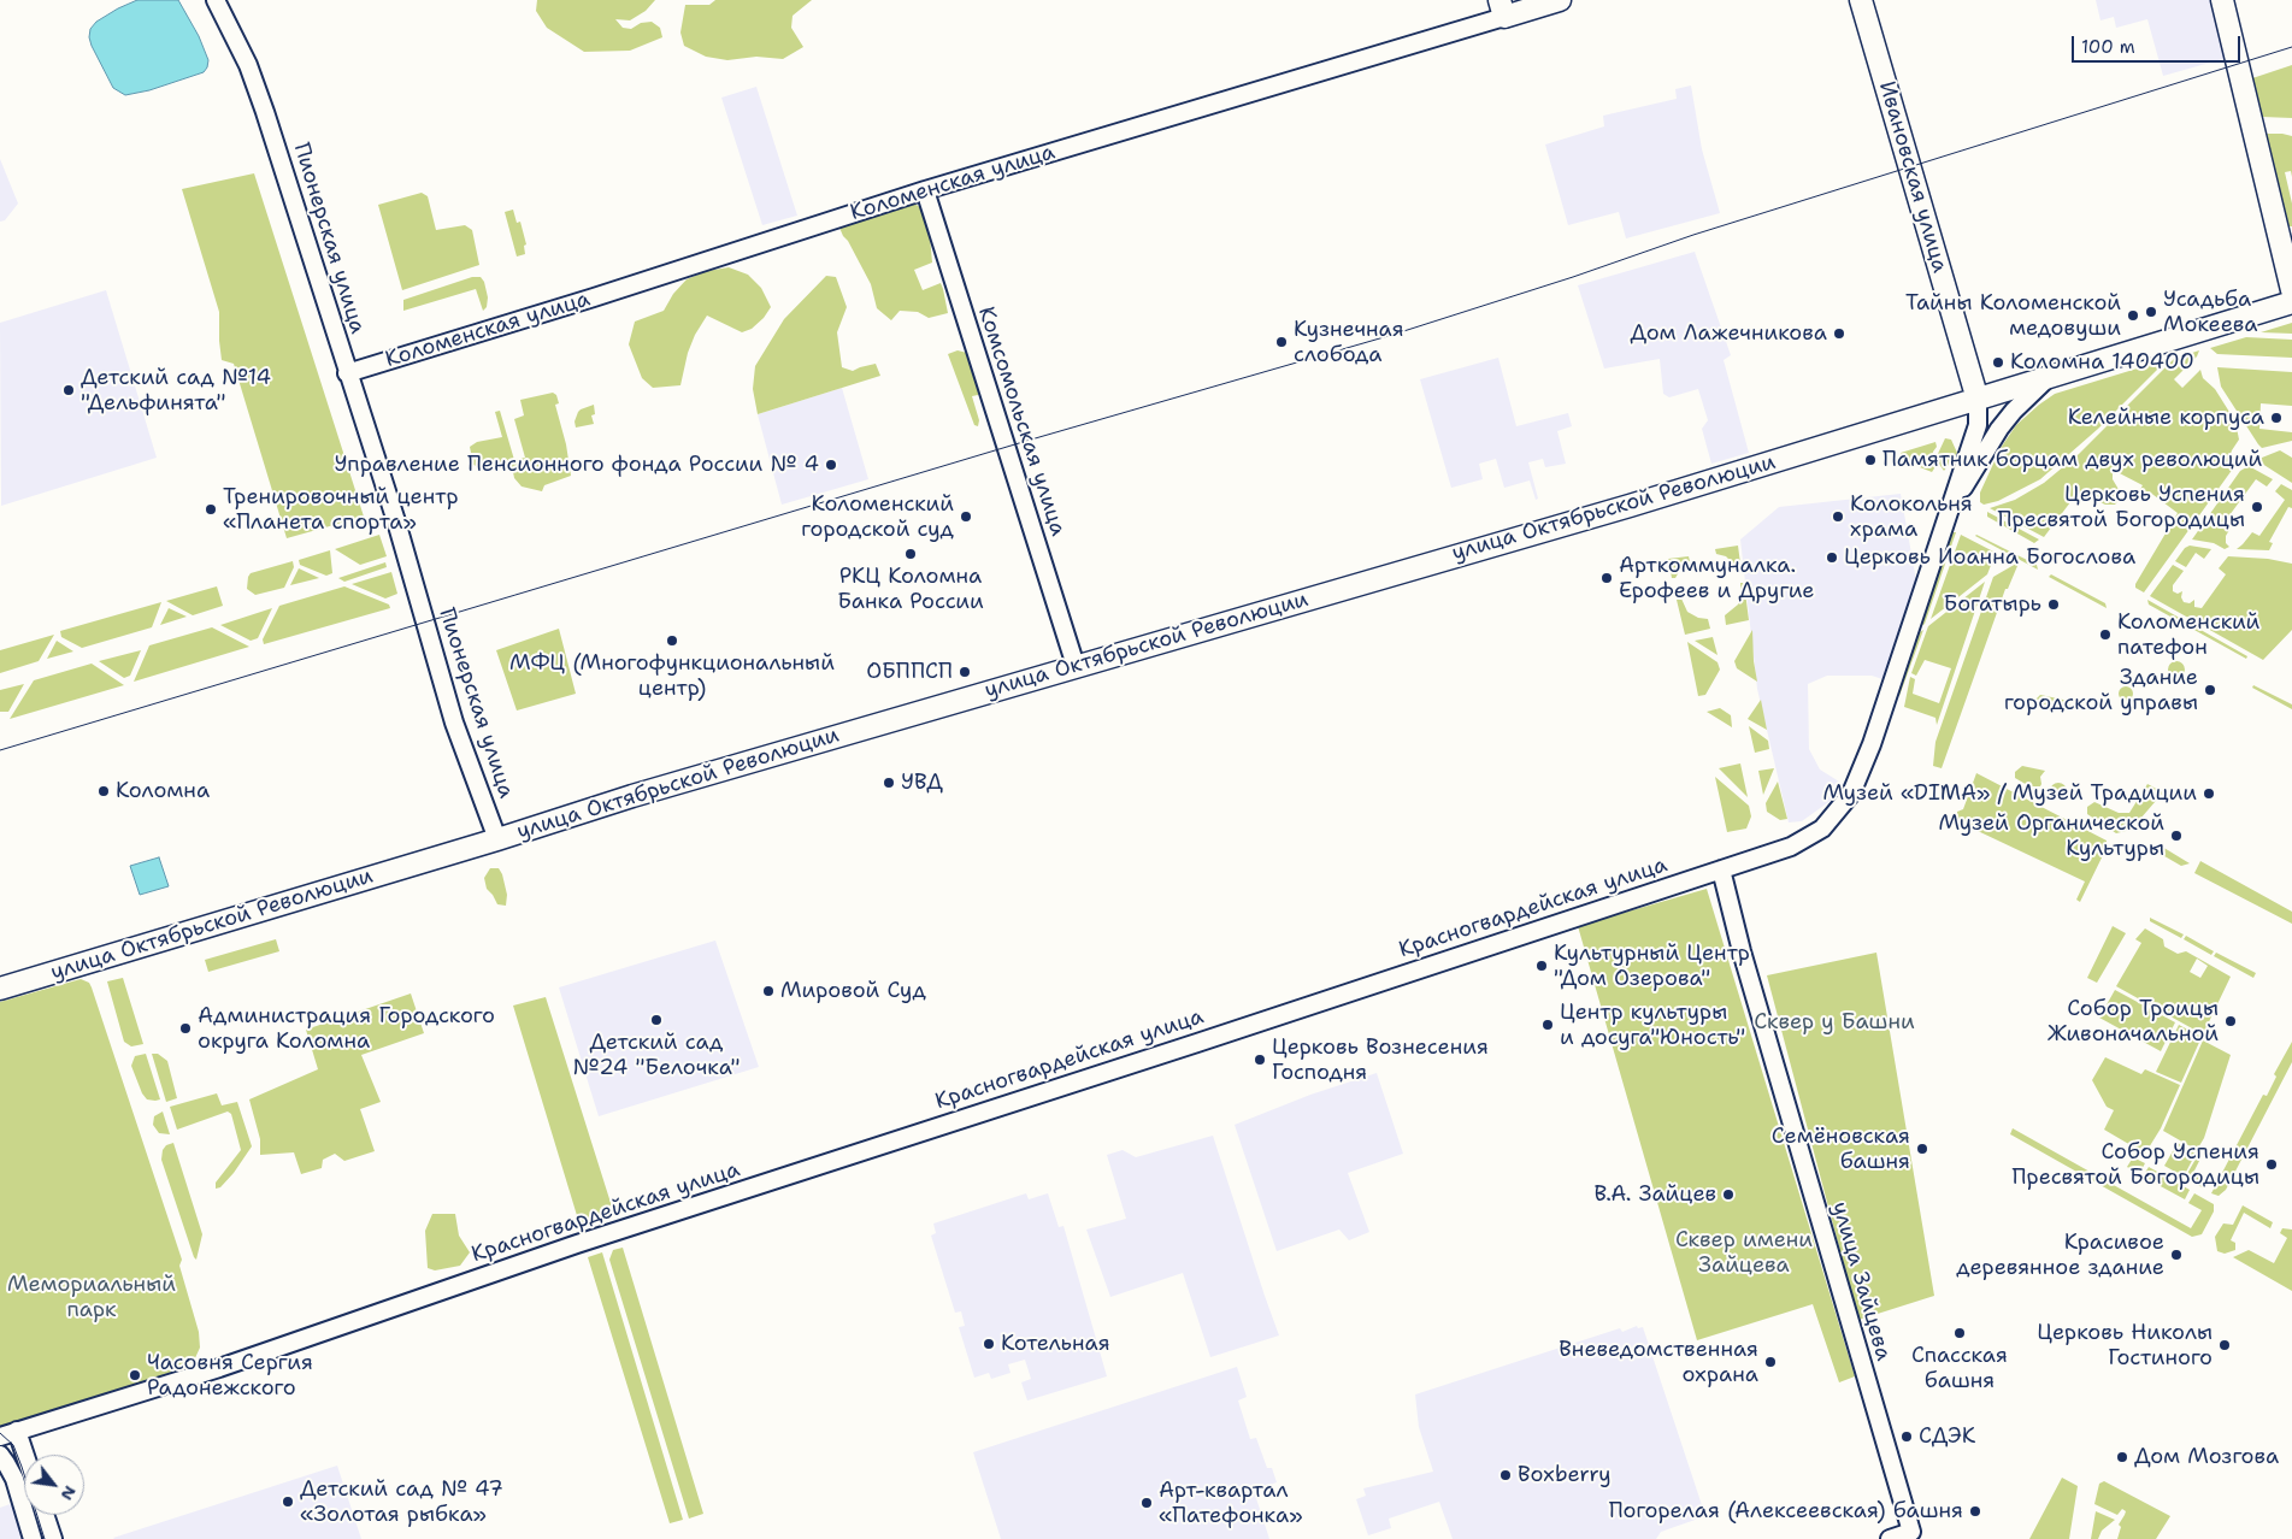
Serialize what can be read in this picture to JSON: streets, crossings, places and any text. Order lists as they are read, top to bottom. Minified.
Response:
{"streets":{"main road":["Ивановская улица","Коломенская улица","улица Октябрьской Революции"],"street":["Пионерская улица","Комсомольская улица","Красногвардейская улица","улица Зайцева"]},"crossings":[["Ивановская улица","улица Октябрьской Революции"],["Ивановская улица","Красногвардейская улица"],["Коломенская улица","Пионерская улица"],["Коломенская улица","Комсомольская улица"],["Пионерская улица","улица Октябрьской Революции"],["Комсомольская улица","улица Октябрьской Революции"],["Красногвардейская улица","улица Зайцева"]],"parks":["Сквер у Башни","Сквер имени Зайцева","Мемориальный парк"],"places":["Усадьба Мокеева","Тайны Коломенской медовуши","Дом Лажечникова","Кузнечная слобода","Коломна 140400","Детский сад №14 \"Дельфинята\"","Келейные корпуса","Памятник борцам двух революций","Управление Пенсионного фонда России № 4","Церковь Успения Пресвятой Богородицы","Тренировочный центр «Планета спорта»","Коломенский городской суд","Колокольня храма","РКЦ Коломна Банка России","Церковь Иоанна Богослова","Арткоммуналка. Ерофеев и Другие","Богатырь","Коломенский патефон","МФЦ (Многофункциональный центр)","ОБППСП","Здание городской управы","УВД","Коломна","Музей «DIMA» / Музей Традиции","Музей Органической Культуры","Культурный Центр \"Дом Озерова\"","Мировой Суд","Детский сад №24 \"Белочка\"","Собор Троицы Живоначальной","Центр культуры и досуга\"Юность\"","Администрация Городского округа Коломна","Церковь Вознесения Господня","Семёновская башня","Собор Успения Пресвятой Богородицы","В.А. Зайцев","Красивое деревянное здание","Спасская башня","Котельная","Церковь Николы Гостиного","Вневедомственная охрана","Часовня Сергия Радонежского","СДЭК","Дом Мозгова","Boxberry","Детский сад № 47 «Золотая рыбка»","Арт-квартал «Патефонка»","Погорелая (Алексеевская) башня"],"scale_bar":"100 m","north":"bottom right"}
